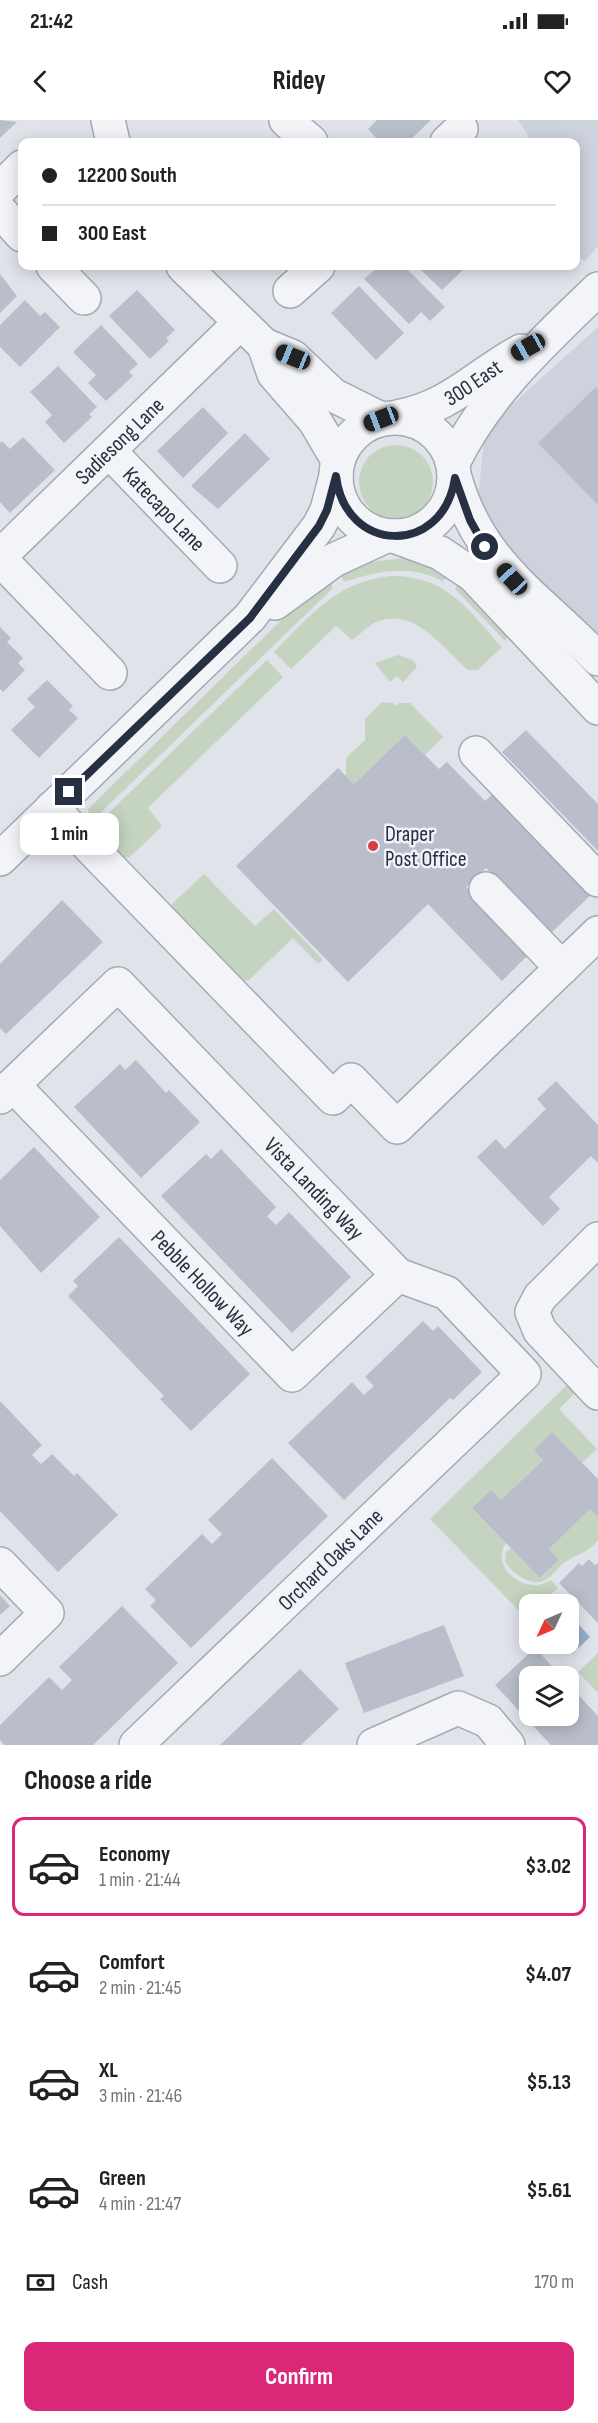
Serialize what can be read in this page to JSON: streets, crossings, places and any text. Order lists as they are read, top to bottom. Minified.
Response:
{"streets":{"street":["300 East","Sadiesong Lane","Katecapo Lane","Vista Landing Way","Pebble Hollow Way","Orchard Oaks Lane"]},"crossings":[["Sadiesong Lane","Katecapo Lane"],["Vista Landing Way","Pebble Hollow Way"],["Vista Landing Way","Orchard Oaks Lane"]],"places":["Draper Post Office"],"north":"bottom left","page":{"status":"21:42","header":"Ridey","banner":["12200 South","300 East"],"bubble":"1 min","heading":"Choose a ride","list":[{"name":"Economy","note":"1 min · 21:44","value":"$3.02"},{"name":"Comfort","note":"2 min · 21:45","value":"$4.07"},{"name":"XL","note":"3 min · 21:46","value":"$5.13"},{"name":"Green","note":"4 min · 21:47","value":"$5.61"}],"pay":["Cash","170 m"],"buttons":"Confirm"}}
